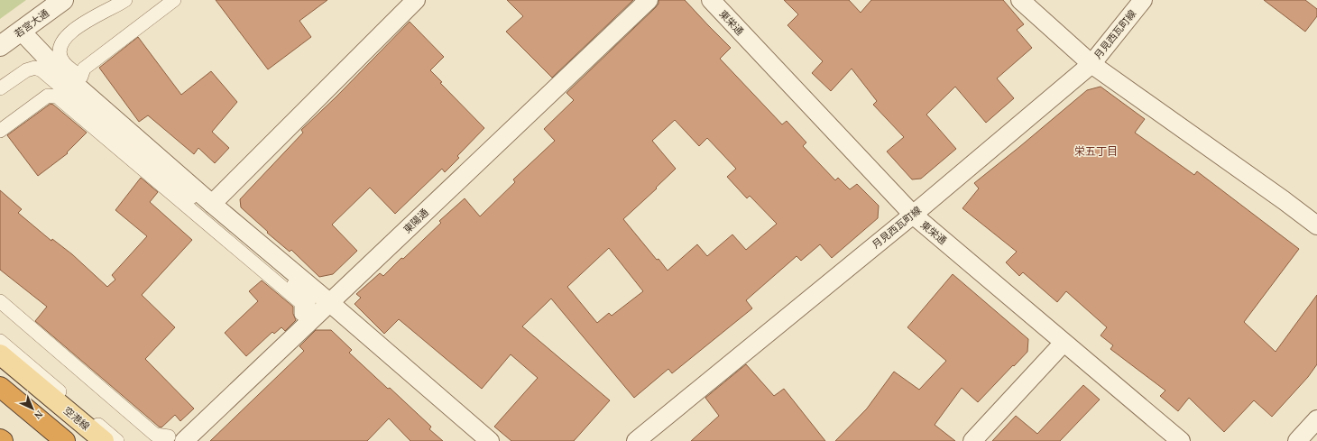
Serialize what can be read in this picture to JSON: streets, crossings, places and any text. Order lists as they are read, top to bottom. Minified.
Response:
{"streets":{"main road":["空港線"],"street":["東栄通","若宮大通","月見西瓦町線","東陽通"]},"crossings":[["東栄通","月見西瓦町線"]],"districts":["栄五丁目"],"north":"bottom right"}
